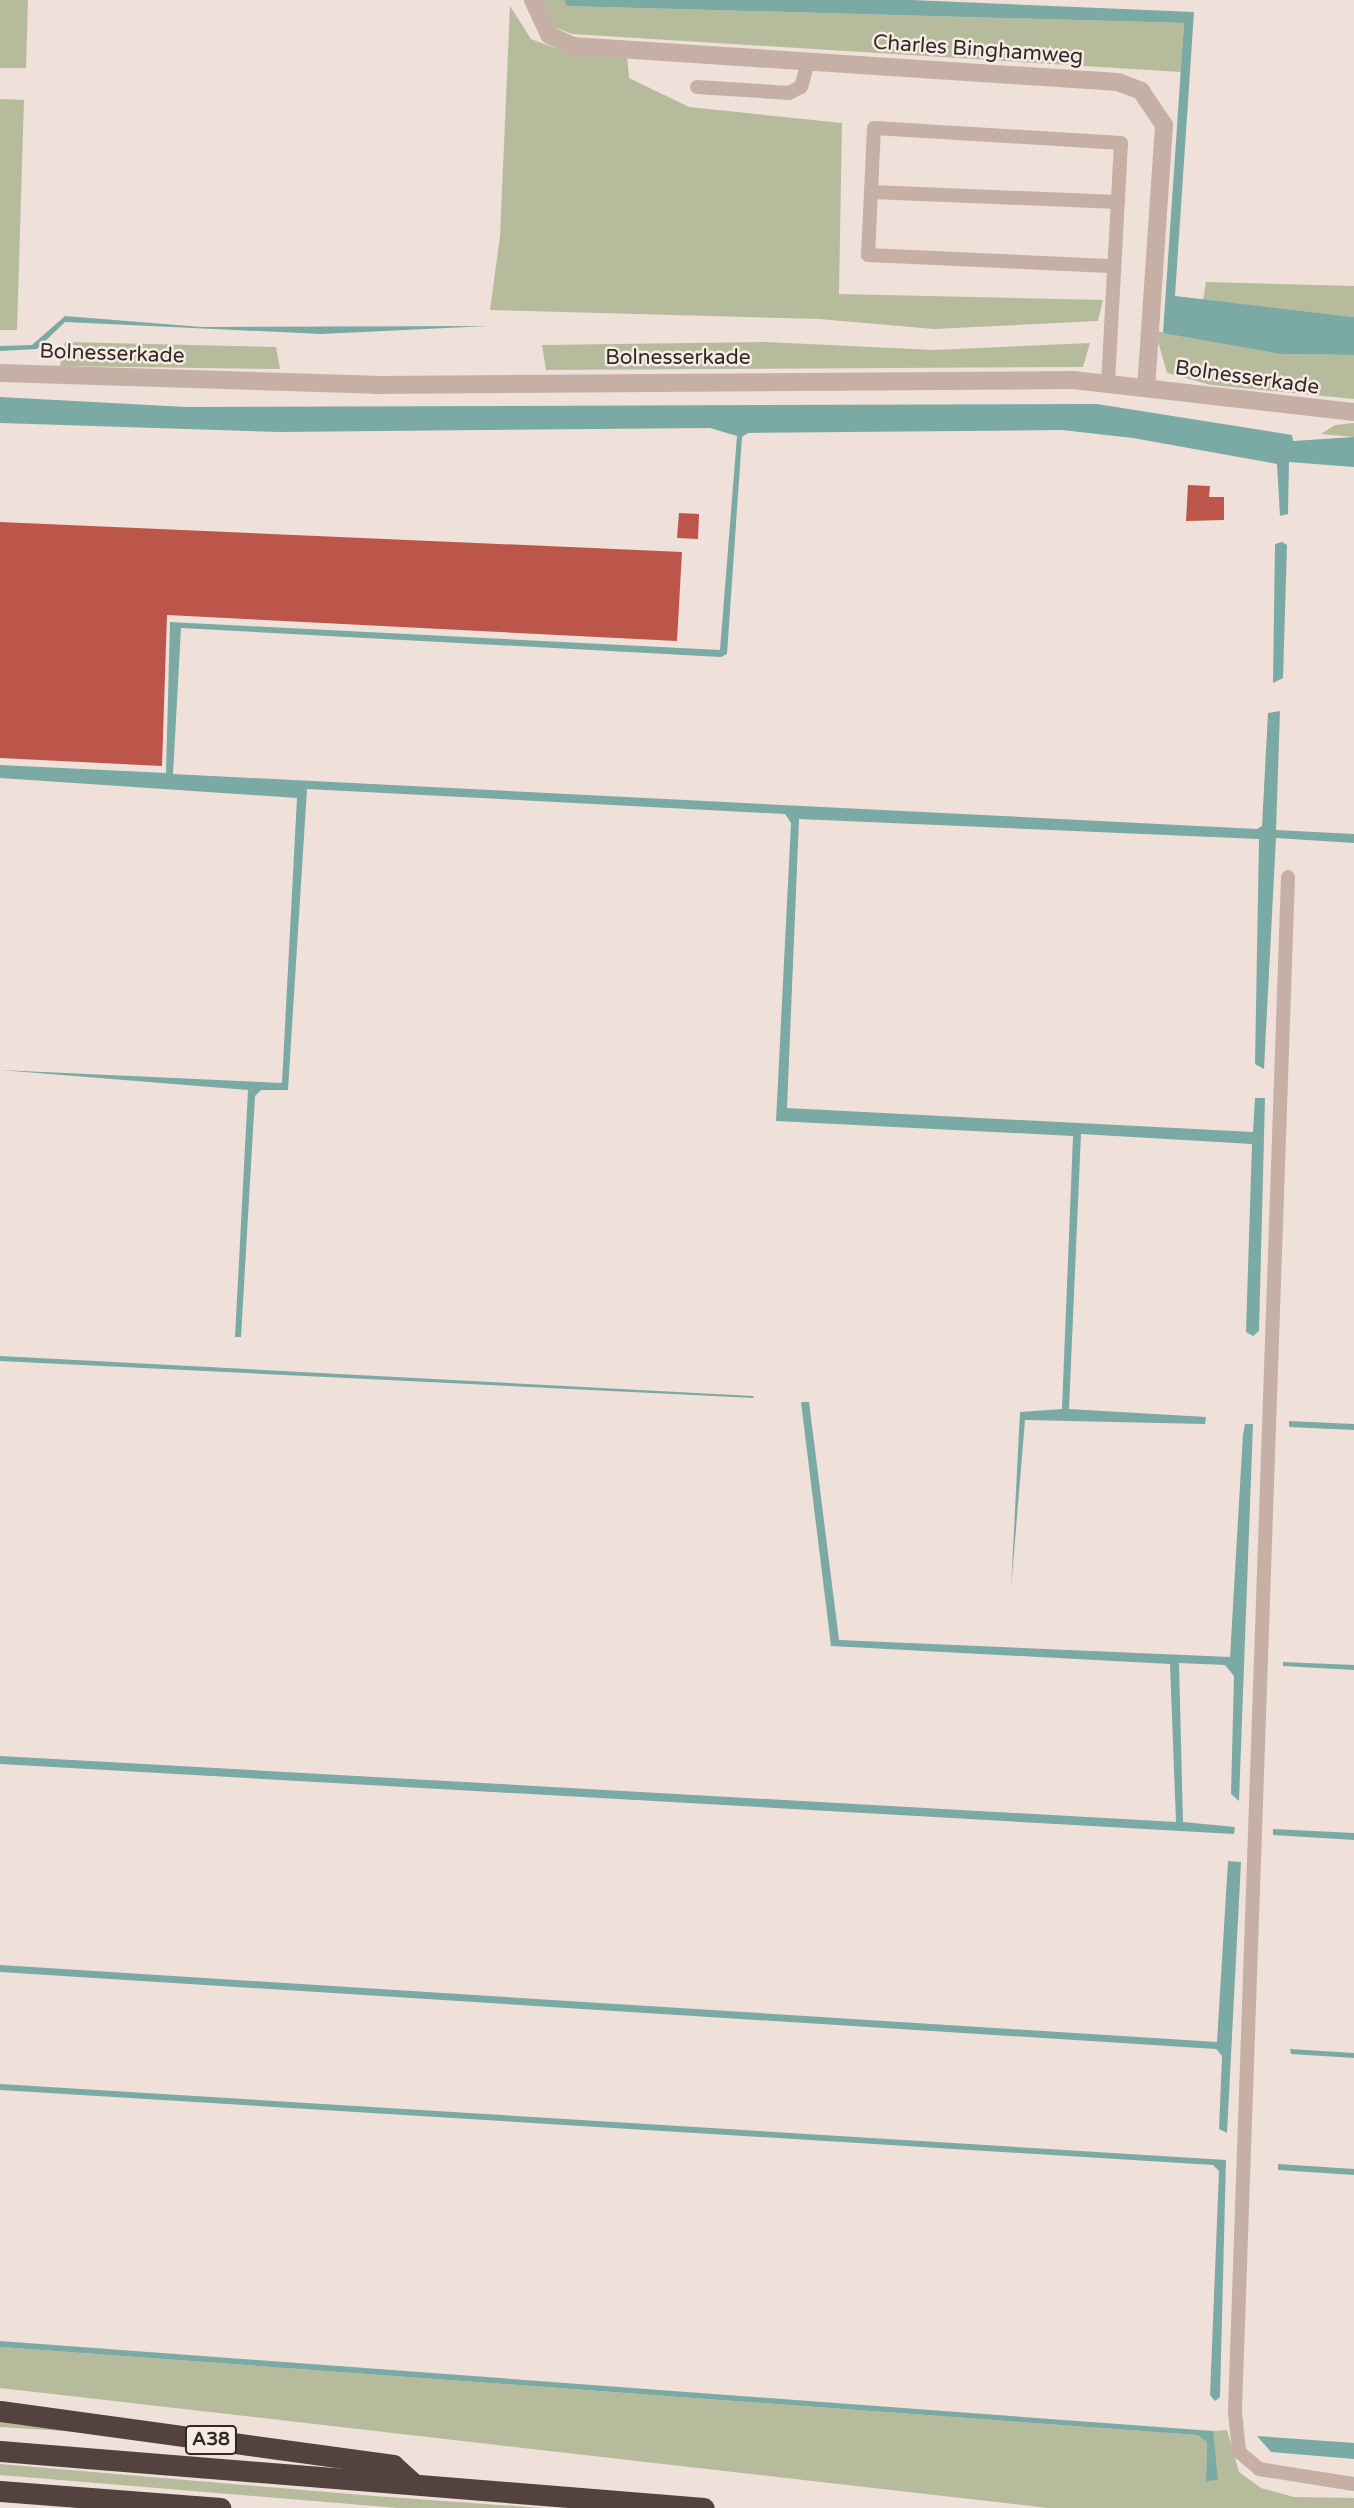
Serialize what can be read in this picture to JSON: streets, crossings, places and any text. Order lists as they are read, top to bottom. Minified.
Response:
{"streets":{"highway":["A38"],"street":["Charles Binghamweg","Bolnesserkade"]},"crossings":[["Charles Binghamweg","Bolnesserkade"]]}
